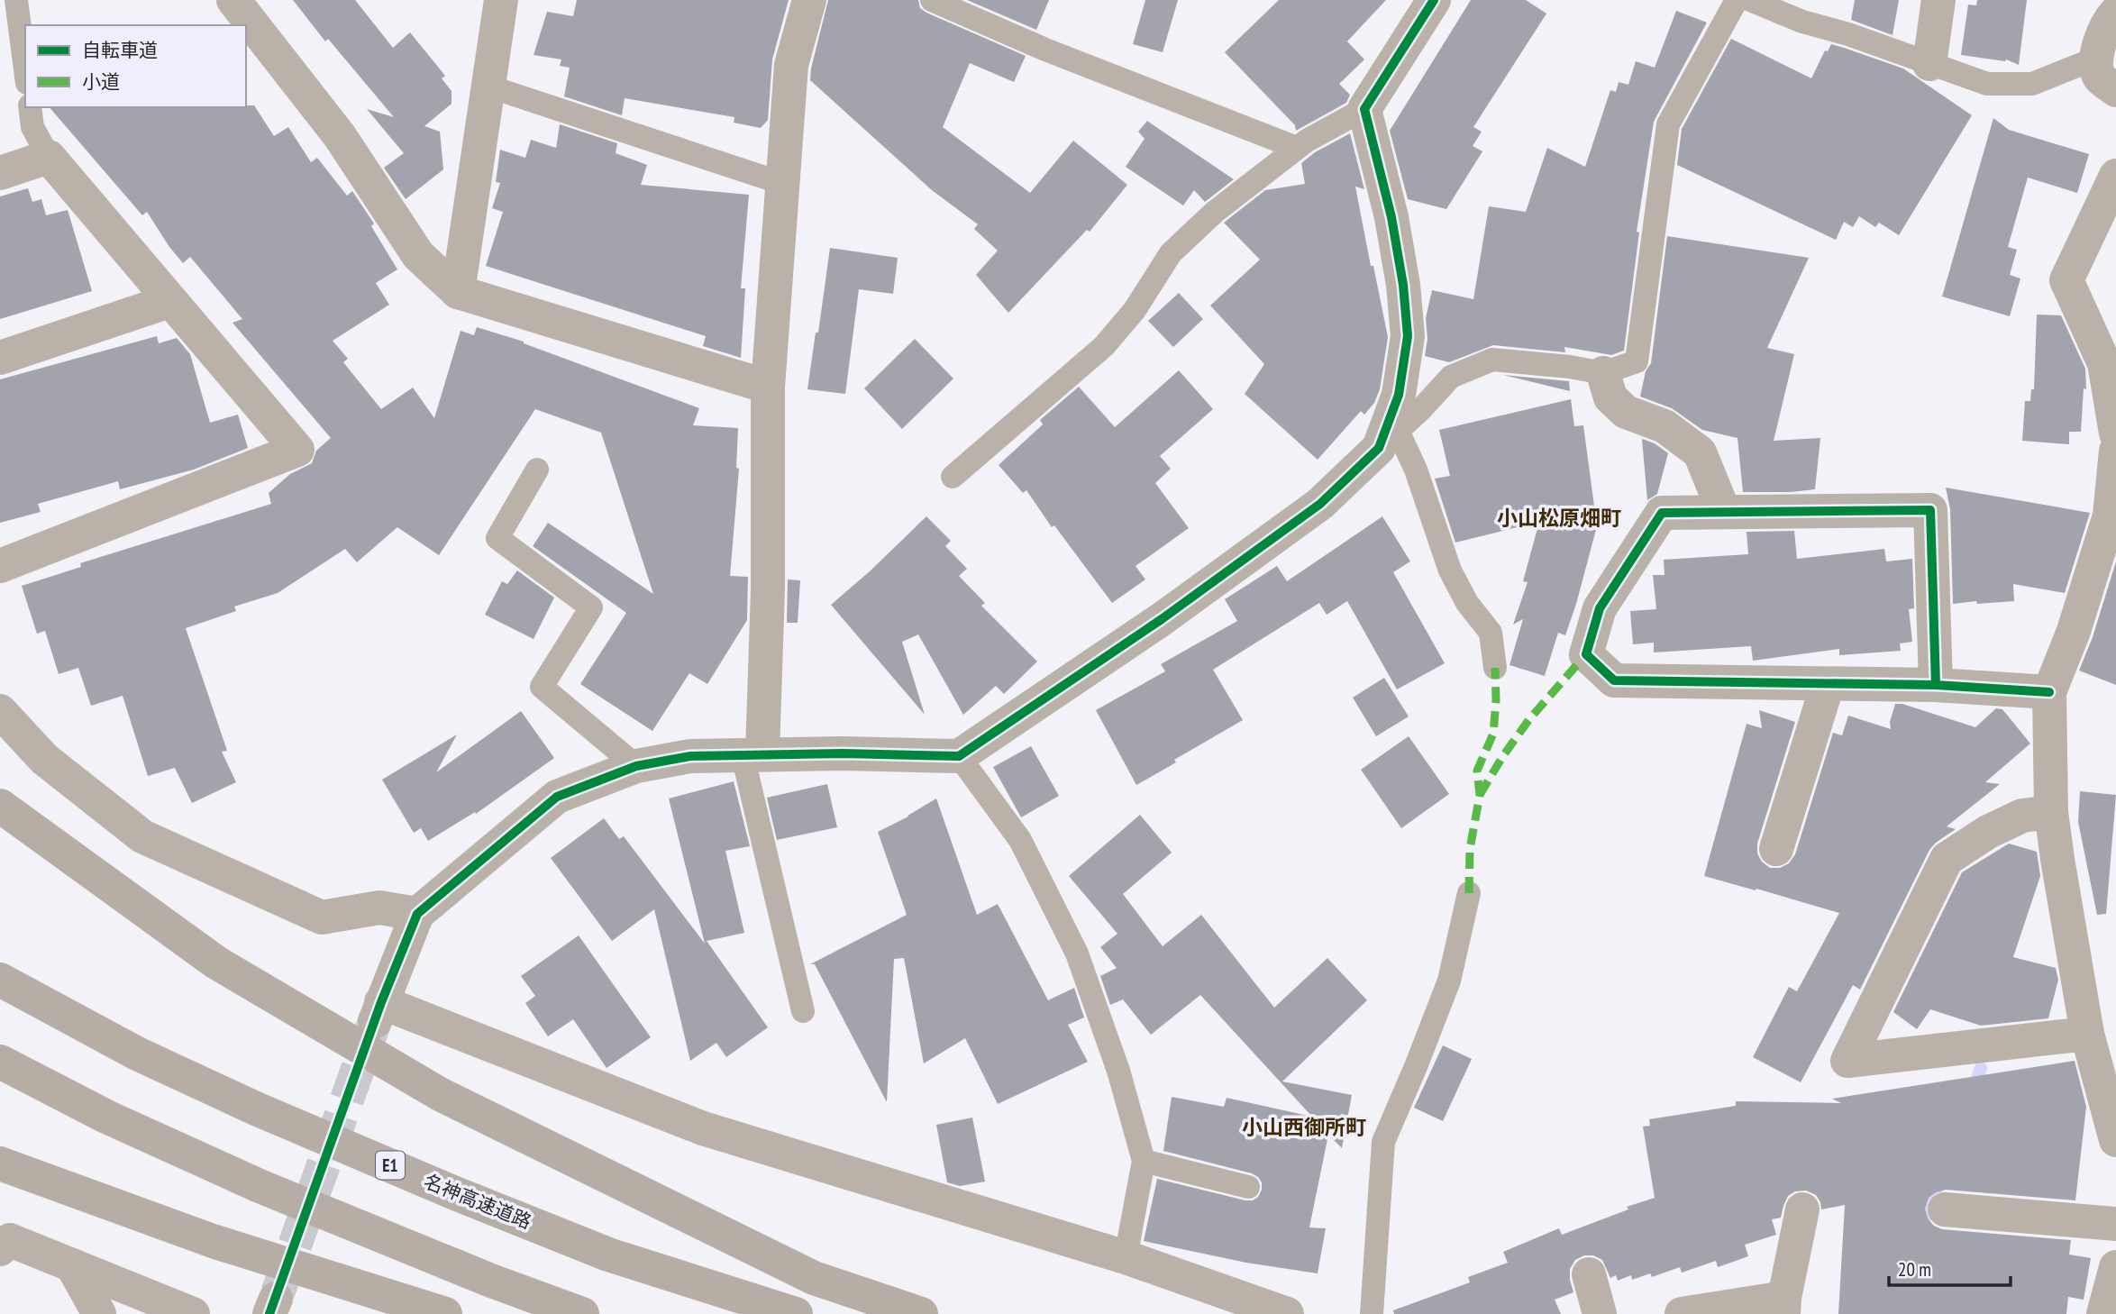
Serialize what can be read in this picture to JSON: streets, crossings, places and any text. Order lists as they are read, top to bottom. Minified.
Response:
{"streets":{"highway":["E1","名神高速道路"]},"districts":["小山松原畑町","小山西御所町"],"legend":["自転車道","小道"],"scale_bar":"20 m"}
